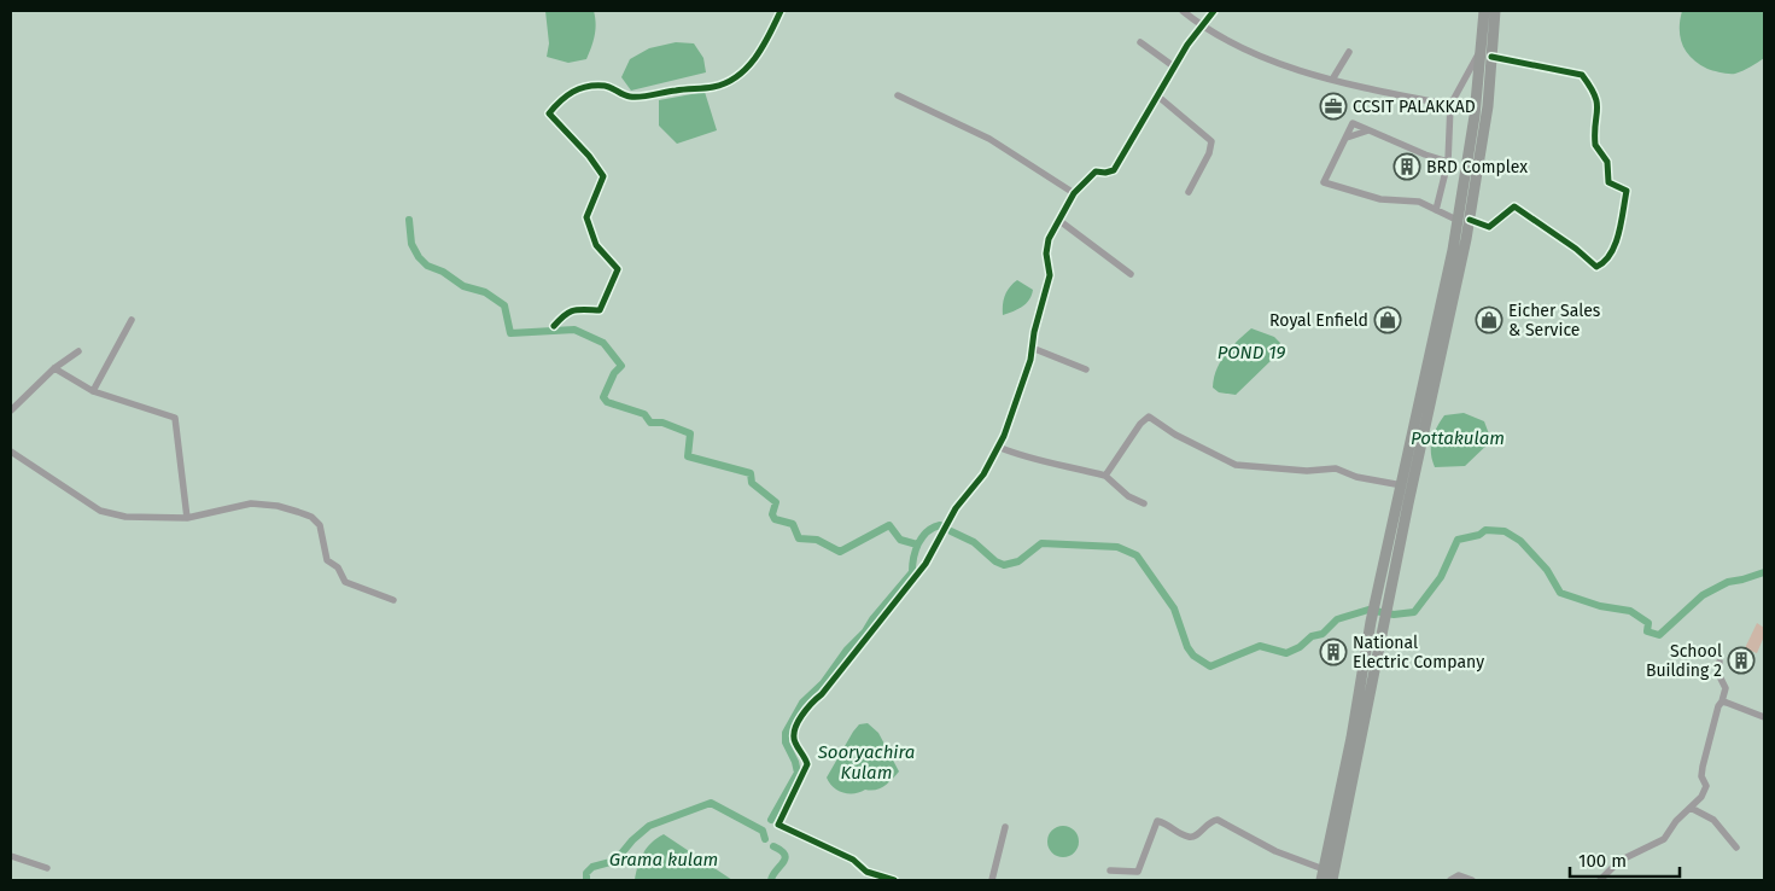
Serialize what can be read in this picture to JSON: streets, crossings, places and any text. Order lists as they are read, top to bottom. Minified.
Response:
{"water":["POND 19","Pottakulam","Sooryachira Kulam","Grama kulam"],"places":{"office":["CCSIT PALAKKAD"],"building":["BRD Complex","National Electric Company","School Building 2"],"shop":["Royal Enfield","Eicher Sales & Service"]},"scale_bar":"100 m"}
